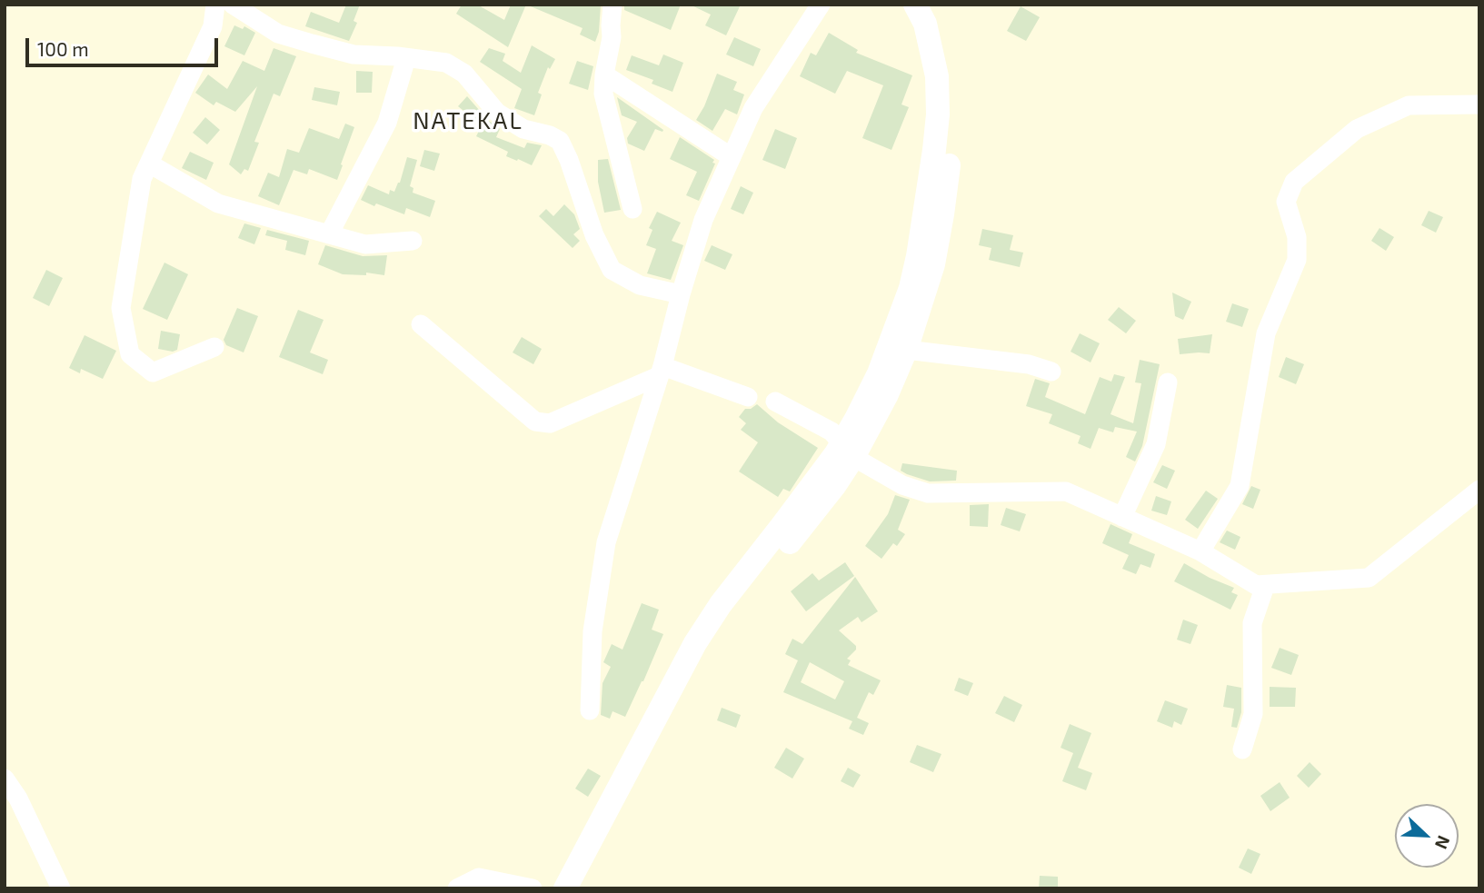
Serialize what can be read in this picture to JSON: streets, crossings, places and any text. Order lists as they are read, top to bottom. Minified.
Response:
{"districts":["NATEKAL"],"scale_bar":"100 m","north":"bottom right"}
